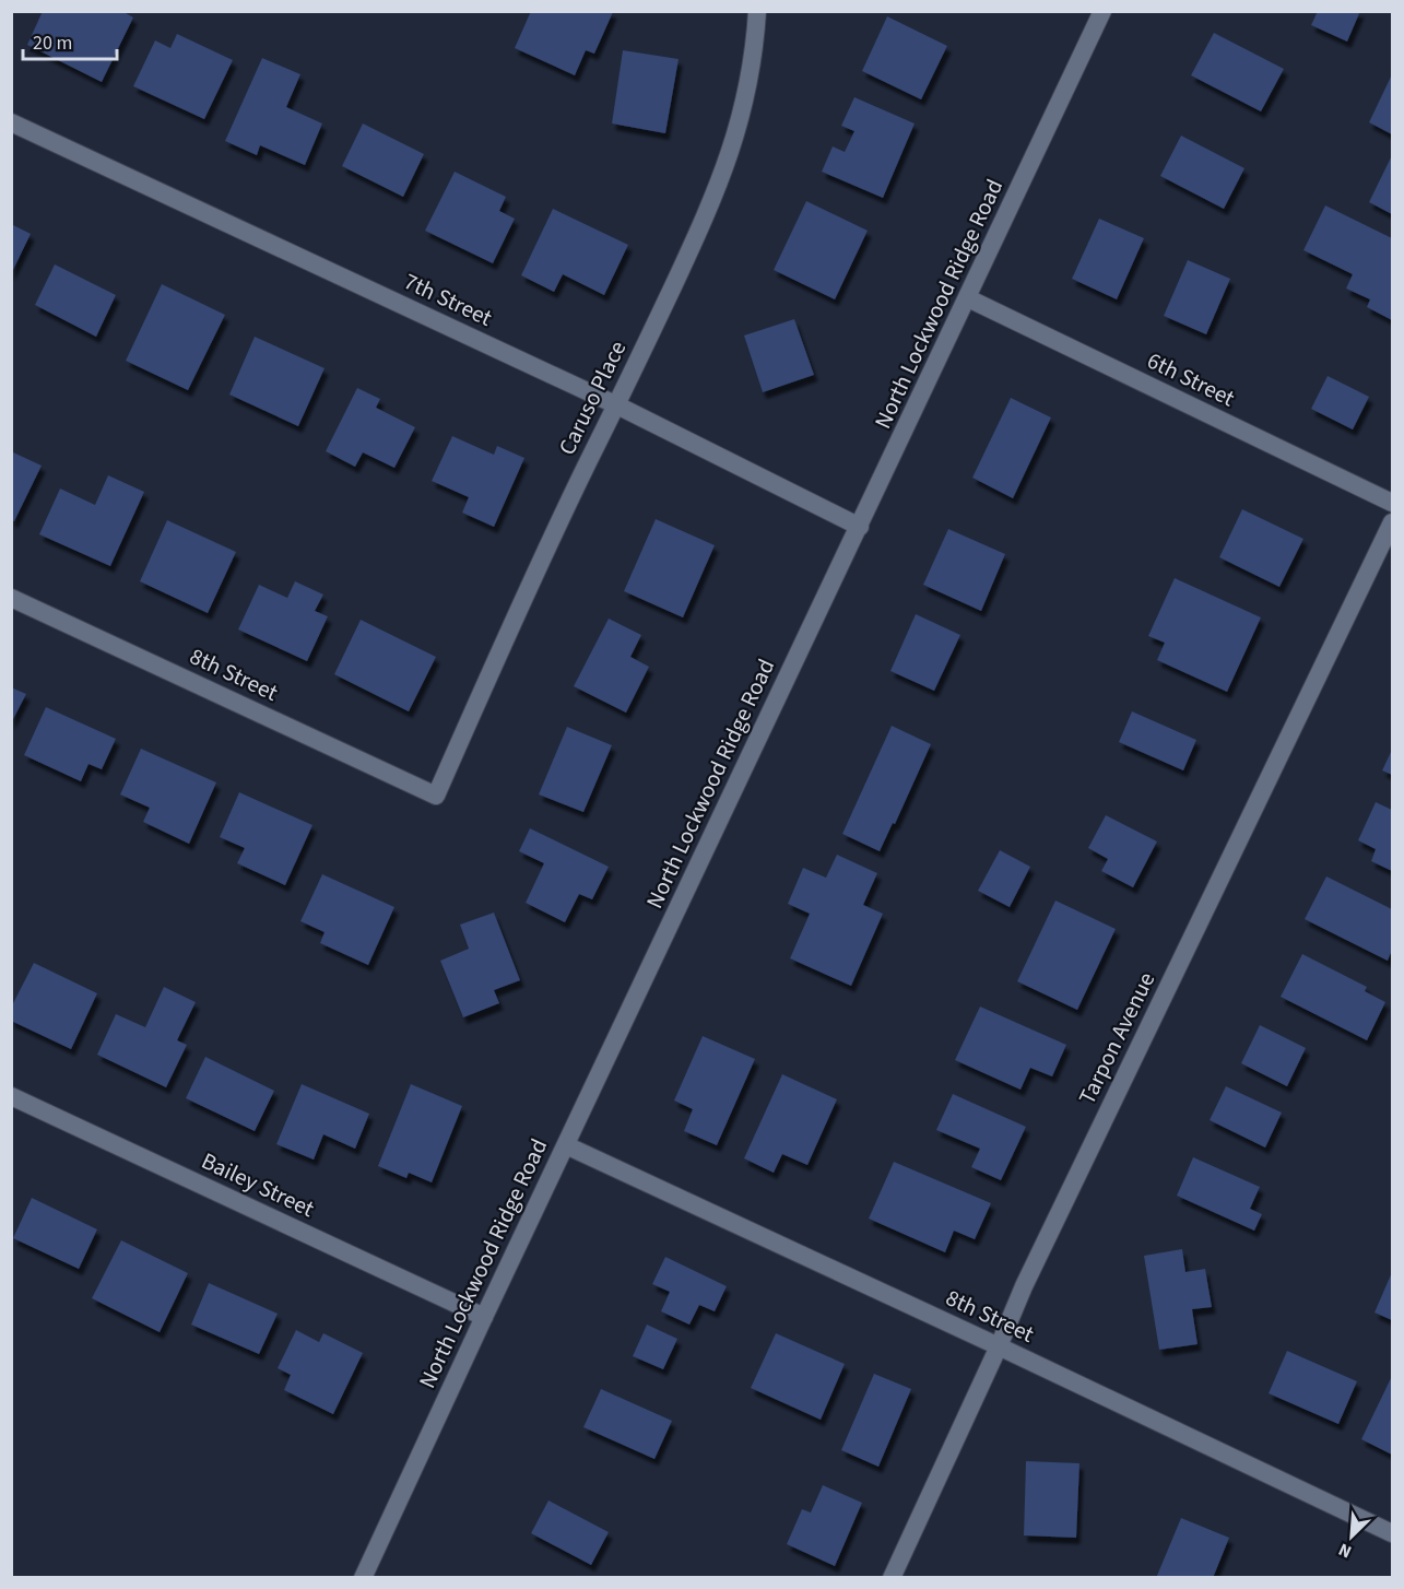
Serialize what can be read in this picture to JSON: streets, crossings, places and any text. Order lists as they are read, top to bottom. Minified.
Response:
{"streets":{"street":["7th Street","North Lockwood Ridge Road","6th Street","Caruso Place","8th Street","Tarpon Avenue","Bailey Street"]},"crossings":[["7th Street","North Lockwood Ridge Road"],["7th Street","Caruso Place"],["North Lockwood Ridge Road","6th Street"],["North Lockwood Ridge Road","8th Street"],["North Lockwood Ridge Road","Bailey Street"],["Caruso Place","8th Street"],["8th Street","Tarpon Avenue"]],"scale_bar":"20 m","north":"bottom left"}
